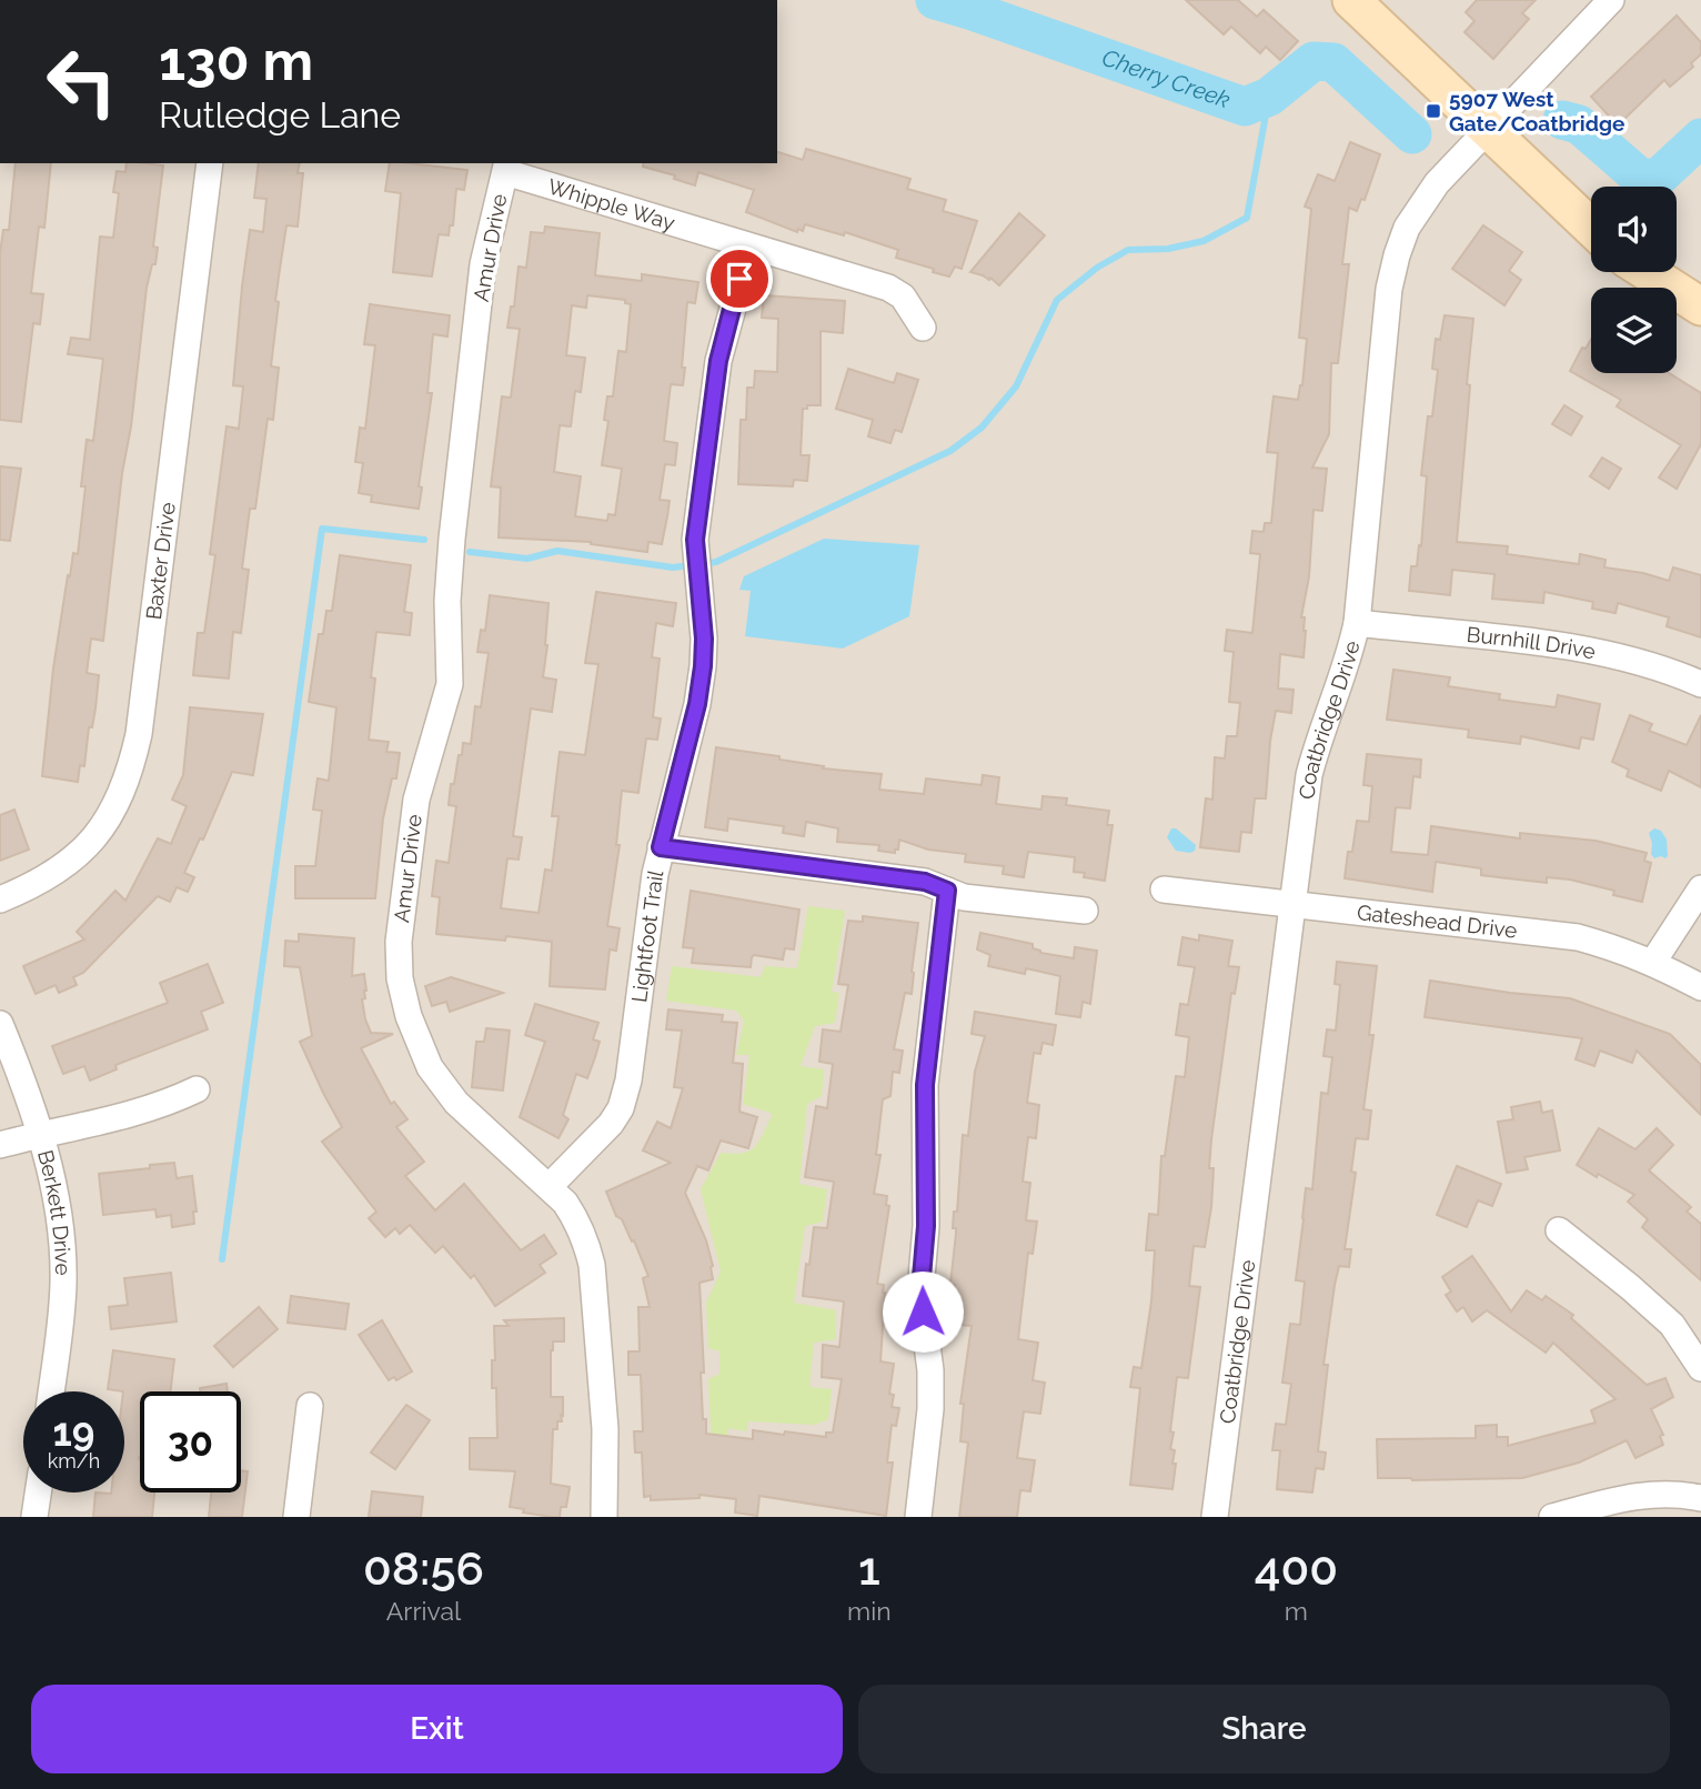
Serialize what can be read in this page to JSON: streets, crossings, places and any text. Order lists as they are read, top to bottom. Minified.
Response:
{"streets":{"street":["Whipple Way","Amur Drive","Baxter Drive","Burnhill Drive","Coatbridge Drive","Gateshead Drive","Lightfoot Trail","Berkett Drive"]},"crossings":[["Whipple Way","Amur Drive"],["Whipple Way","Lightfoot Trail"],["Amur Drive","Lightfoot Trail"],["Burnhill Drive","Coatbridge Drive"],["Coatbridge Drive","Gateshead Drive"]],"water":["Cherry Creek"],"places":{"transit":["5907 West Gate/Coatbridge"]},"page":{"turn":["130 m","Rutledge Lane"],"speed":"19 km/h","limit":"30","eta":["08:56","Arrival","1","min","400","m"],"buttons":["Exit","Share"]}}
